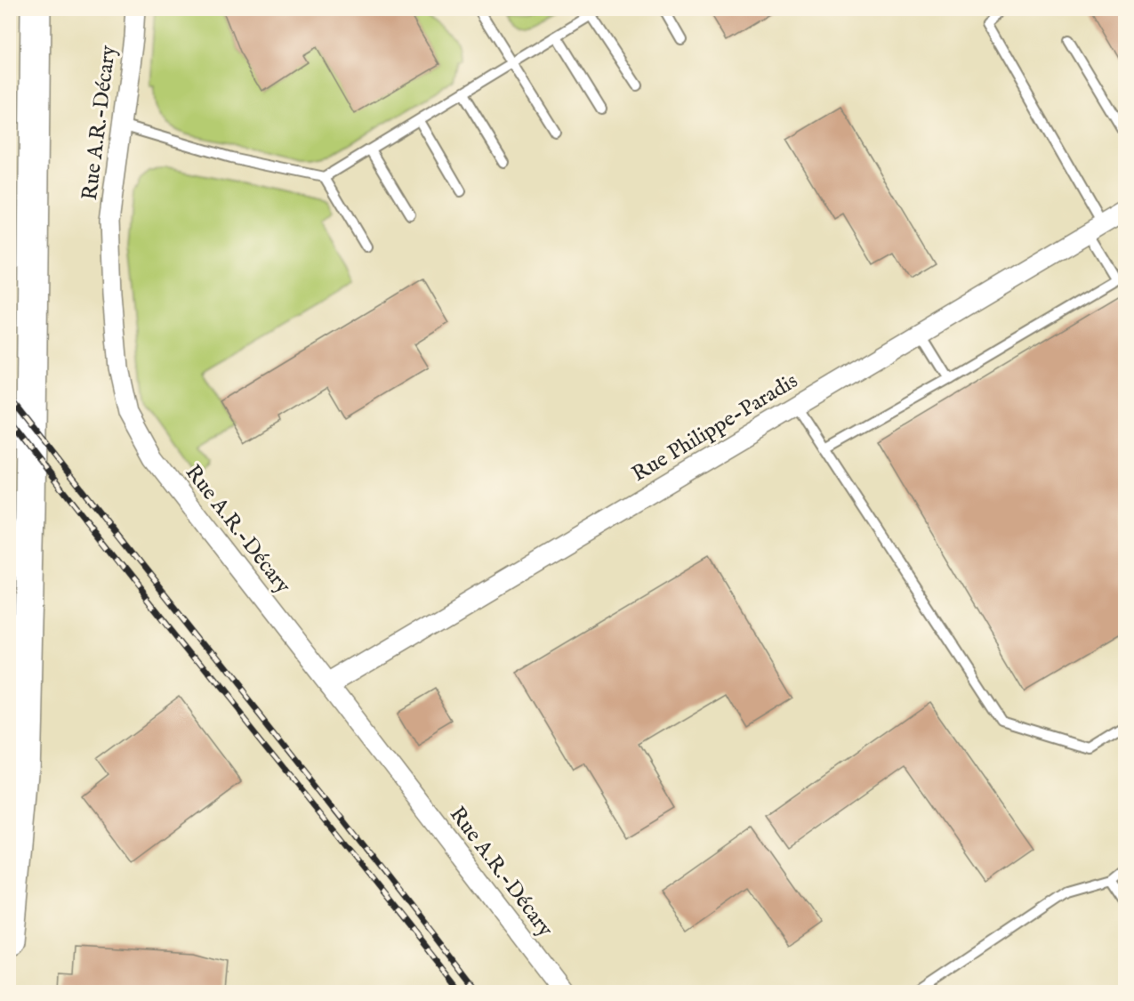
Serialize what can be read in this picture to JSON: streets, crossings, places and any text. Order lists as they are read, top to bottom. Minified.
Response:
{"streets":{"street":["Rue A.R.-Décary","Rue Philippe-Paradis"]},"crossings":[["Rue A.R.-Décary","Rue Philippe-Paradis"]]}
